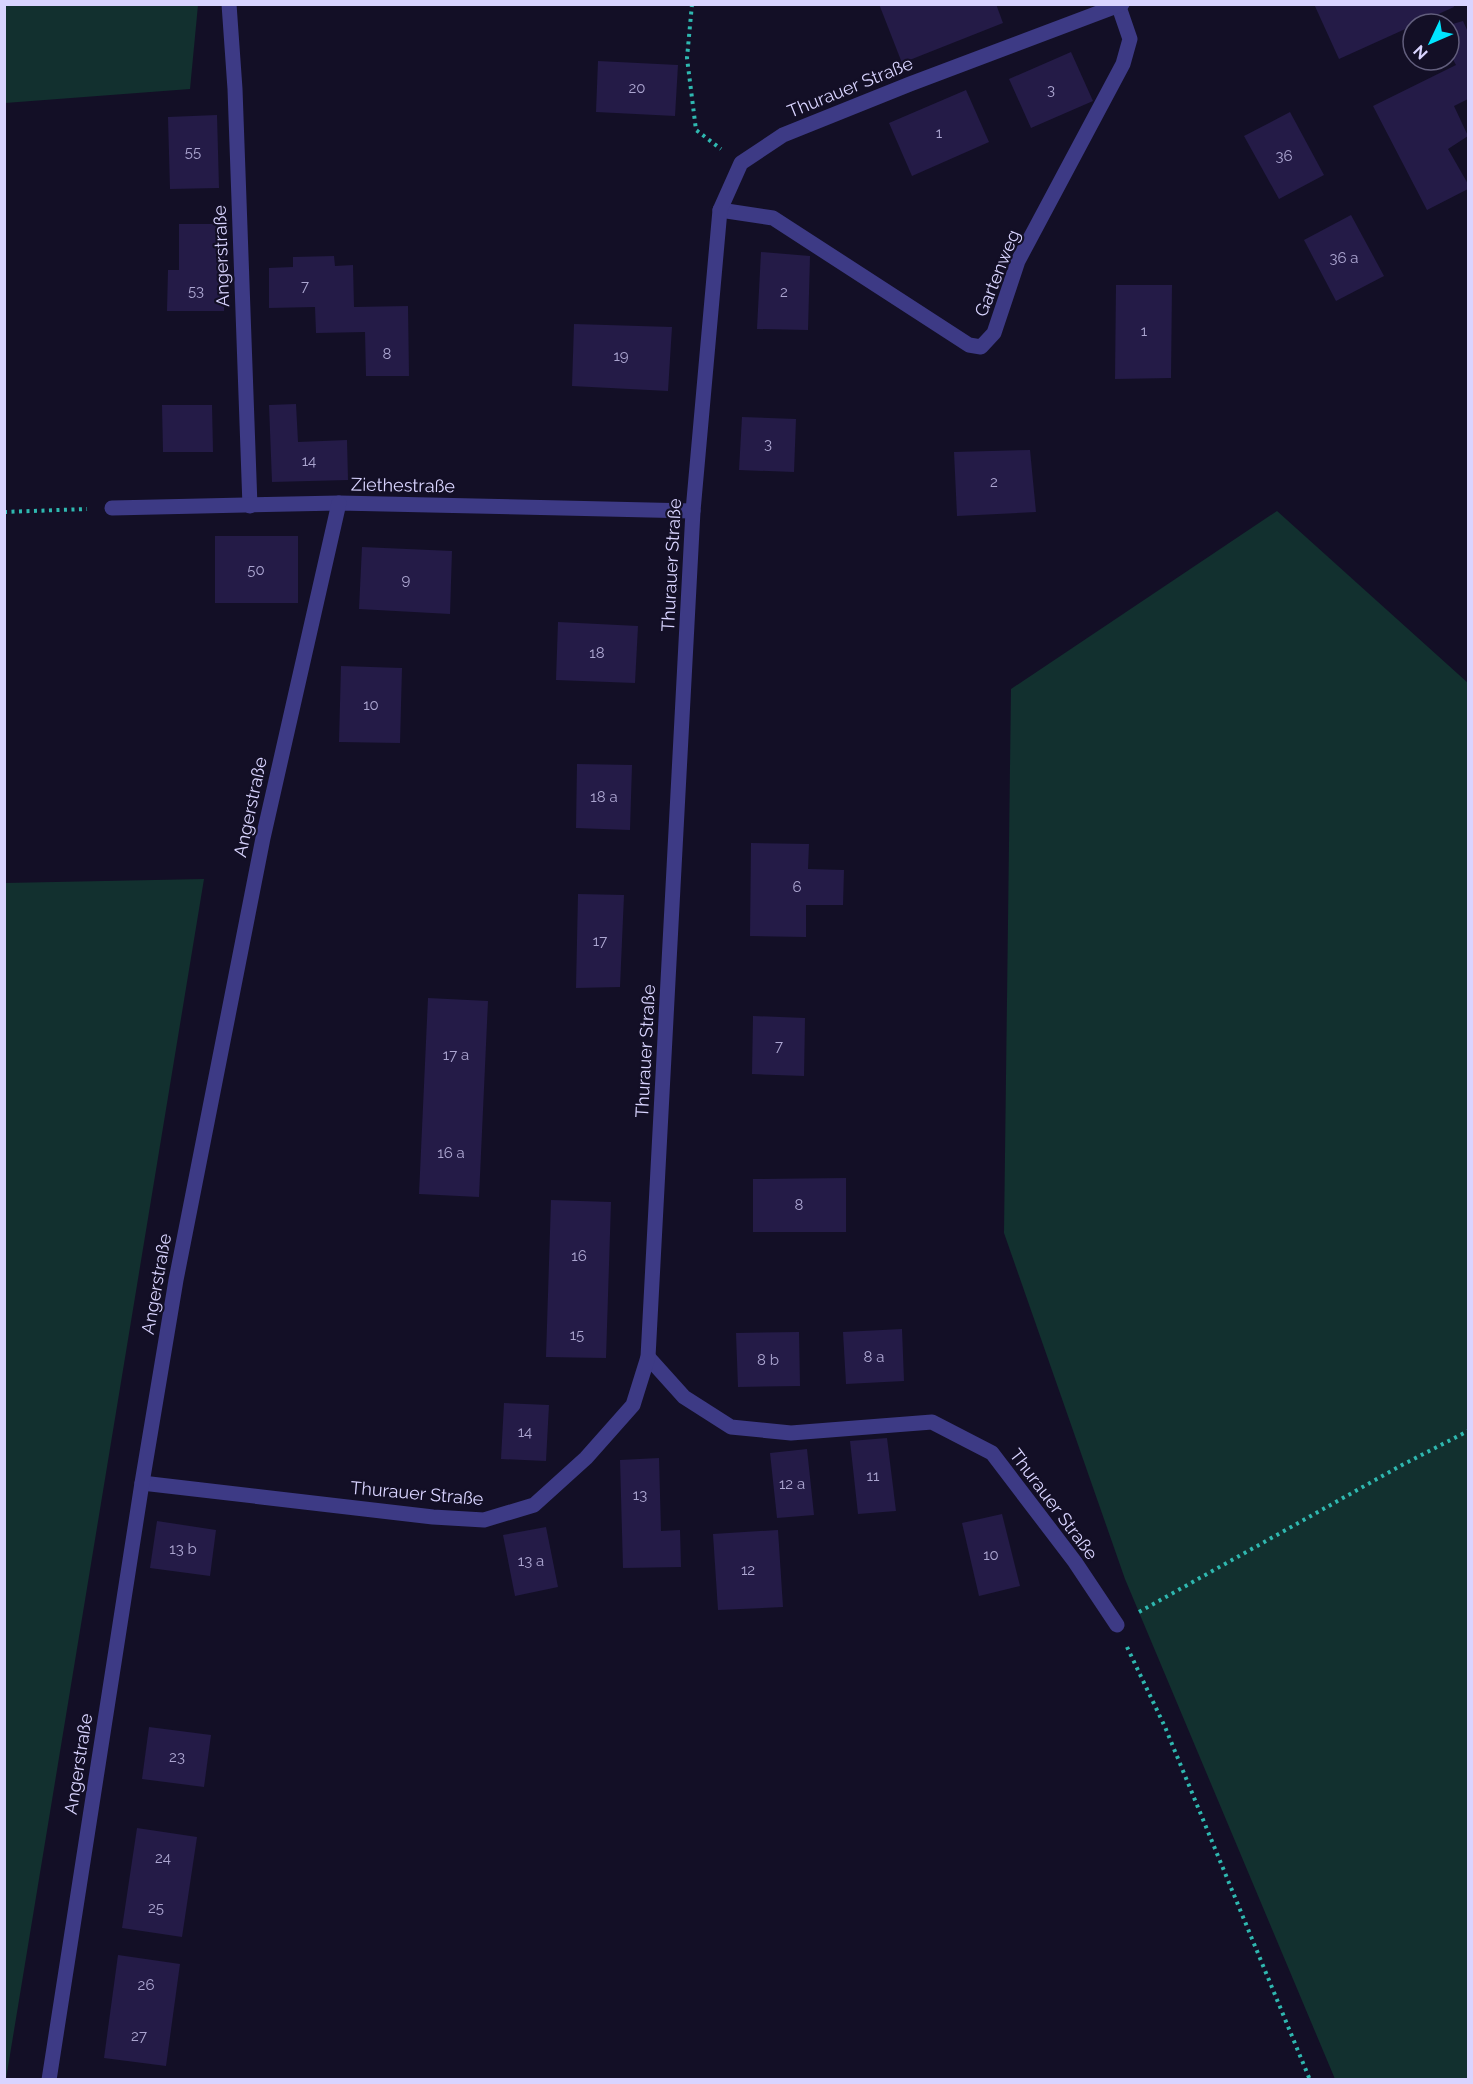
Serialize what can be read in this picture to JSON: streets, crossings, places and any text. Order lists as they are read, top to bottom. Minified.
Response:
{"streets":{"street":["Thurauer Straße","Angerstraße","Gartenweg","Ziethestraße"]},"crossings":[["Thurauer Straße","Angerstraße"],["Thurauer Straße","Gartenweg"],["Thurauer Straße","Ziethestraße"],["Angerstraße","Ziethestraße"]],"house_numbers":["20","3","1","55","36","36 a","7","53","2","1","8","19","3","14","2","50","9","18","10","18 a","6","17","7","17 a","16 a","8","16","15","8 a","8 b","14","11","12 a","13","13 b","10","13 a","12","23","24","25","26","27"],"north":"bottom left"}
